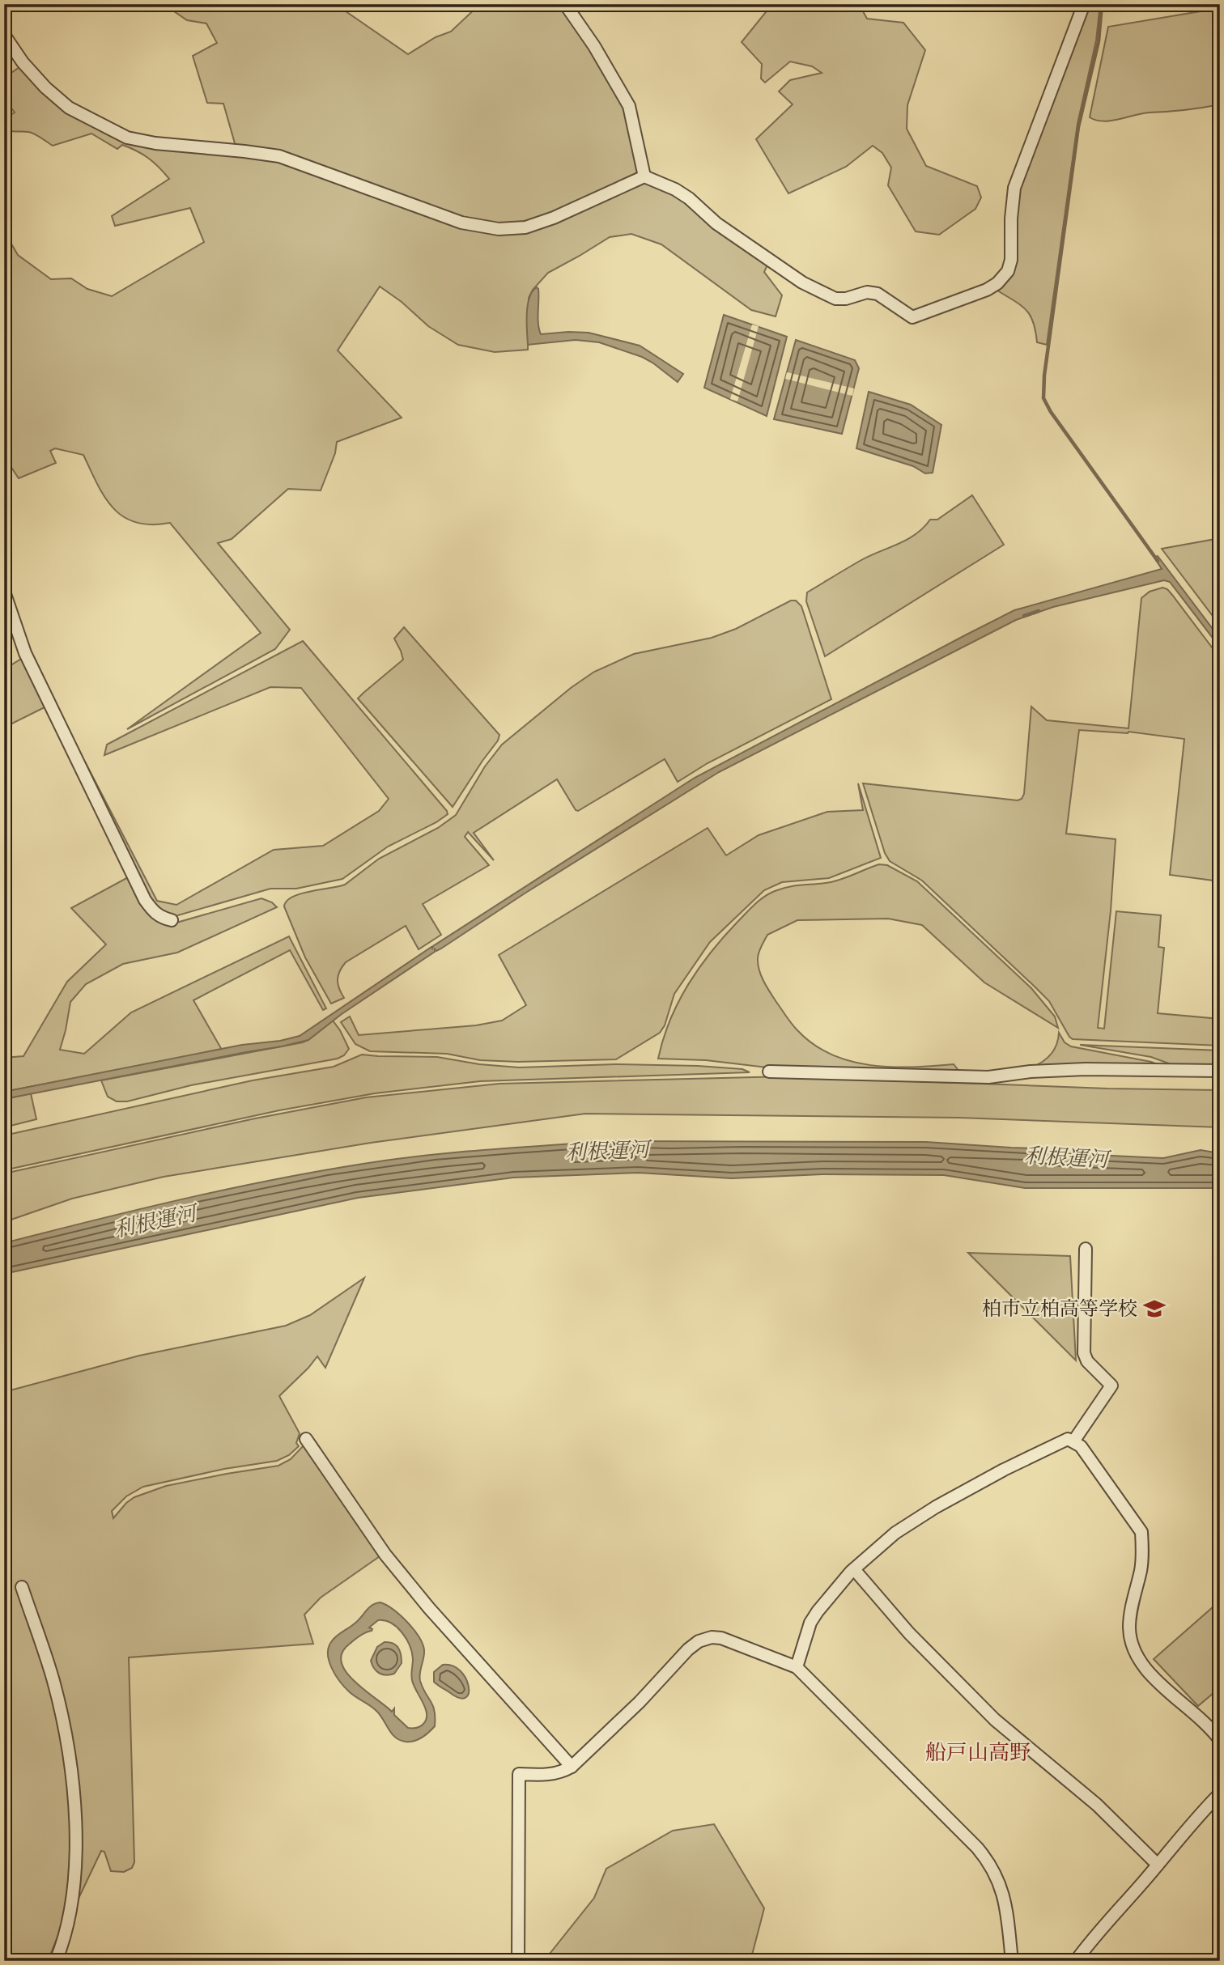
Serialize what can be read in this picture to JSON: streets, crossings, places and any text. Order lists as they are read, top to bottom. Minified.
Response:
{"districts":["船戸山高野"],"water":["利根運河"],"places":{"school or university":["柏市立柏高等学校"]}}
